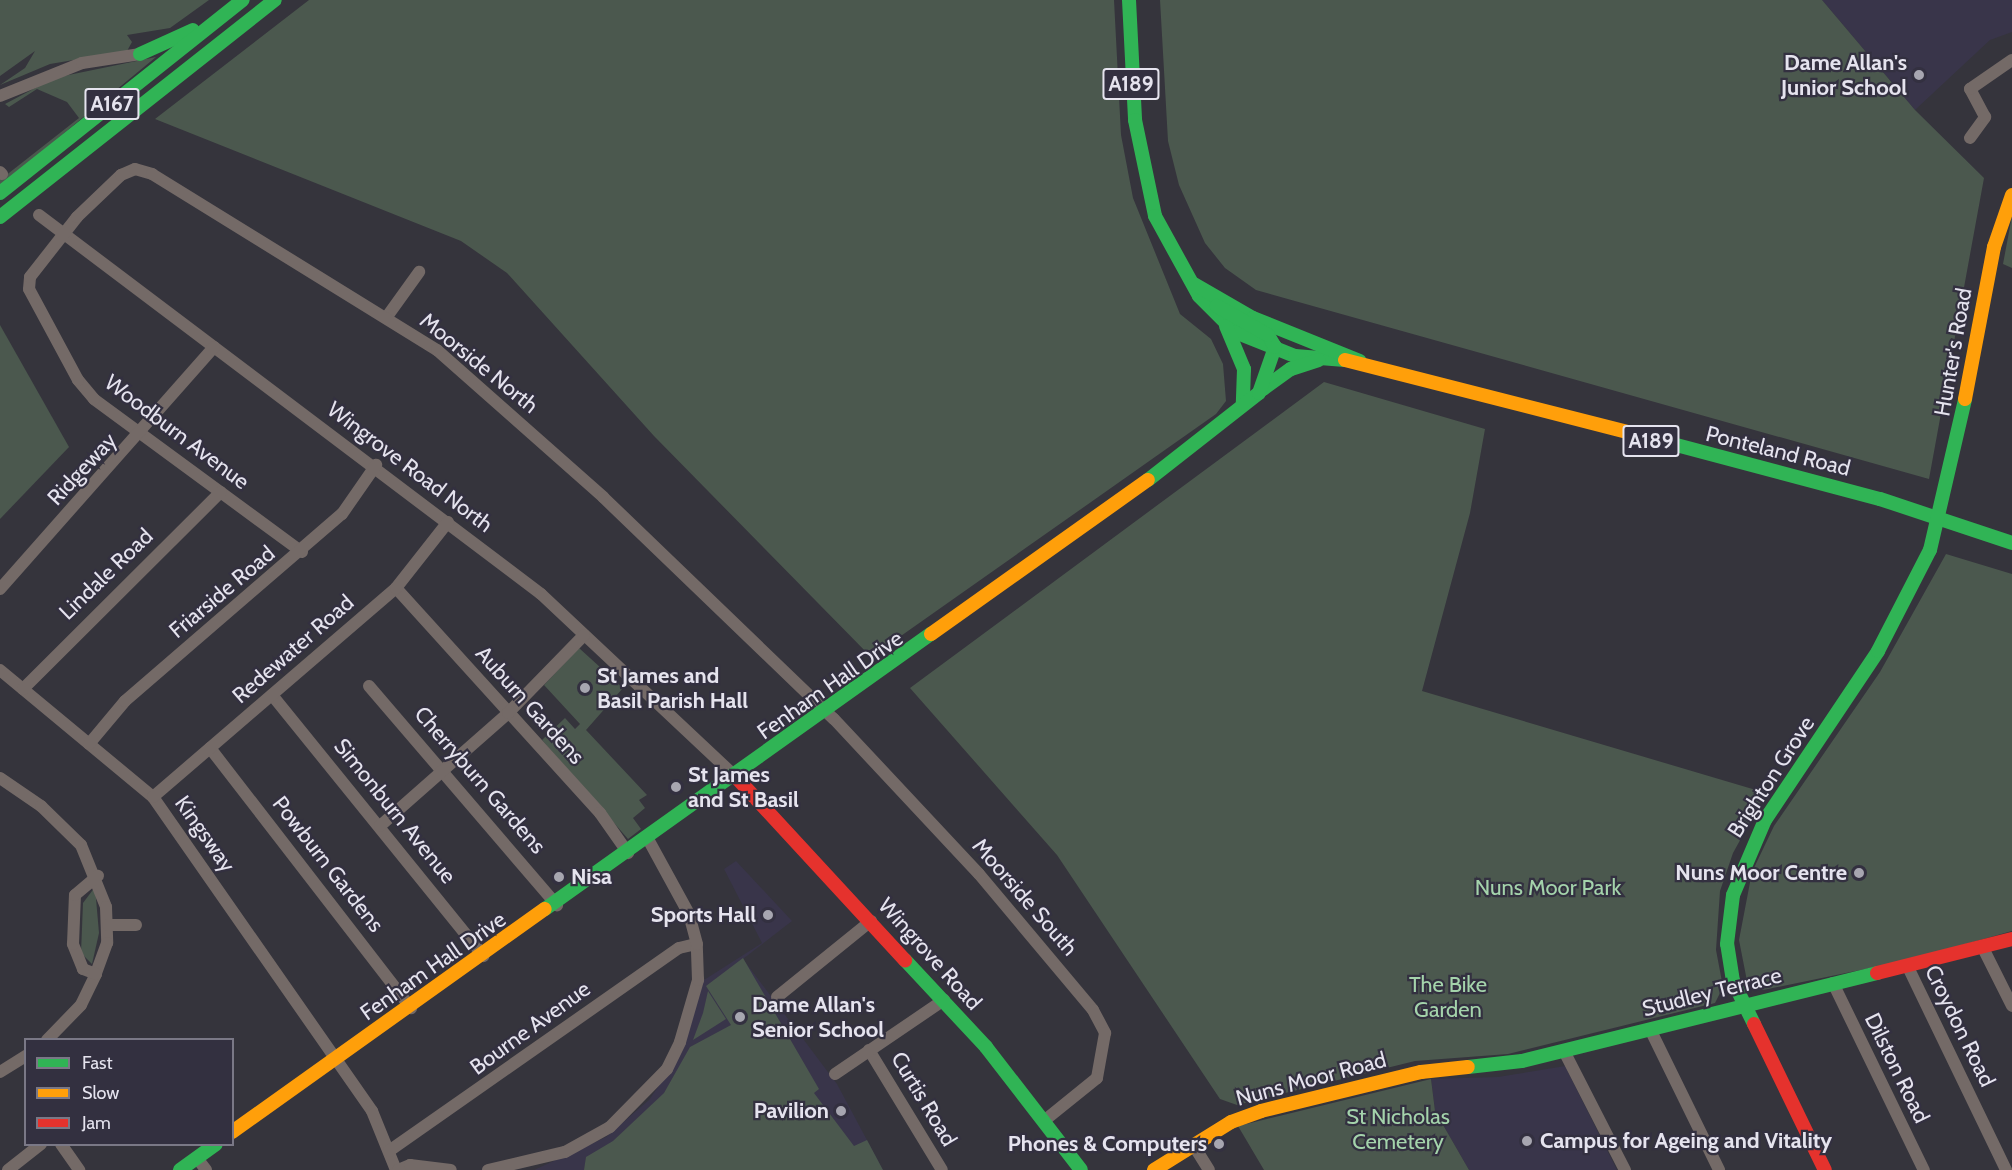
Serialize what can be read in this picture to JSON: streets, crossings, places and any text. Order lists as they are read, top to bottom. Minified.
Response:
{"streets":{"main road":["A189","A167","Hunter's Road","Ponteland Road","Fenham Hall Drive","Brighton Grove","Wingrove Road","Studley Terrace","Nuns Moor Road"],"street":["Moorside North","Woodburn Avenue","Wingrove Road North","Ridgeway","Lindale Road","Friarside Road","Redewater Road","Auburn Gardens","Cherryburn Gardens","Simonburn Avenue","Kingsway","Powburn Gardens","Moorside South","Croydon Road","Bourne Avenue","Dilston Road","Curtis Road"]},"crossings":[["A189","Hunter's Road"],["A189","Ponteland Road"],["A189","Brighton Grove"],["Hunter's Road","Ponteland Road"],["Hunter's Road","Brighton Grove"],["Moorside North","Woodburn Avenue"],["Moorside North","Wingrove Road North"],["Moorside North","Fenham Hall Drive"],["Moorside North","Moorside South"],["Woodburn Avenue","Wingrove Road North"],["Woodburn Avenue","Ridgeway"],["Woodburn Avenue","Lindale Road"],["Woodburn Avenue","Friarside Road"],["Ponteland Road","Fenham Hall Drive"],["Ponteland Road","Brighton Grove"],["Wingrove Road North","Ridgeway"],["Wingrove Road North","Friarside Road"],["Wingrove Road North","Redewater Road"],["Wingrove Road North","Fenham Hall Drive"],["Wingrove Road North","Wingrove Road"],["Lindale Road","Kingsway"],["Friarside Road","Kingsway"],["Redewater Road","Auburn Gardens"],["Redewater Road","Simonburn Avenue"],["Redewater Road","Kingsway"],["Redewater Road","Powburn Gardens"],["Fenham Hall Drive","Auburn Gardens"],["Fenham Hall Drive","Cherryburn Gardens"],["Fenham Hall Drive","Simonburn Avenue"],["Fenham Hall Drive","Kingsway"],["Fenham Hall Drive","Powburn Gardens"],["Fenham Hall Drive","Moorside South"],["Fenham Hall Drive","Wingrove Road"],["Brighton Grove","Studley Terrace"],["Kingsway","Bourne Avenue"],["Moorside South","Wingrove Road"],["Studley Terrace","Croydon Road"],["Studley Terrace","Dilston Road"],["Studley Terrace","Nuns Moor Road"]],"parks":["Nuns Moor Park","The Bike Garden","St Nicholas Cemetery"],"places":["Dame Allan's Junior School","St James and Basil Parish Hall","St James and St Basil","Nuns Moor Centre","Nisa","Sports Hall","Dame Allan's Senior School","Pavilion","Campus for Ageing and Vitality","Phones & Computers"],"legend":["Fast","Slow","Jam"]}
